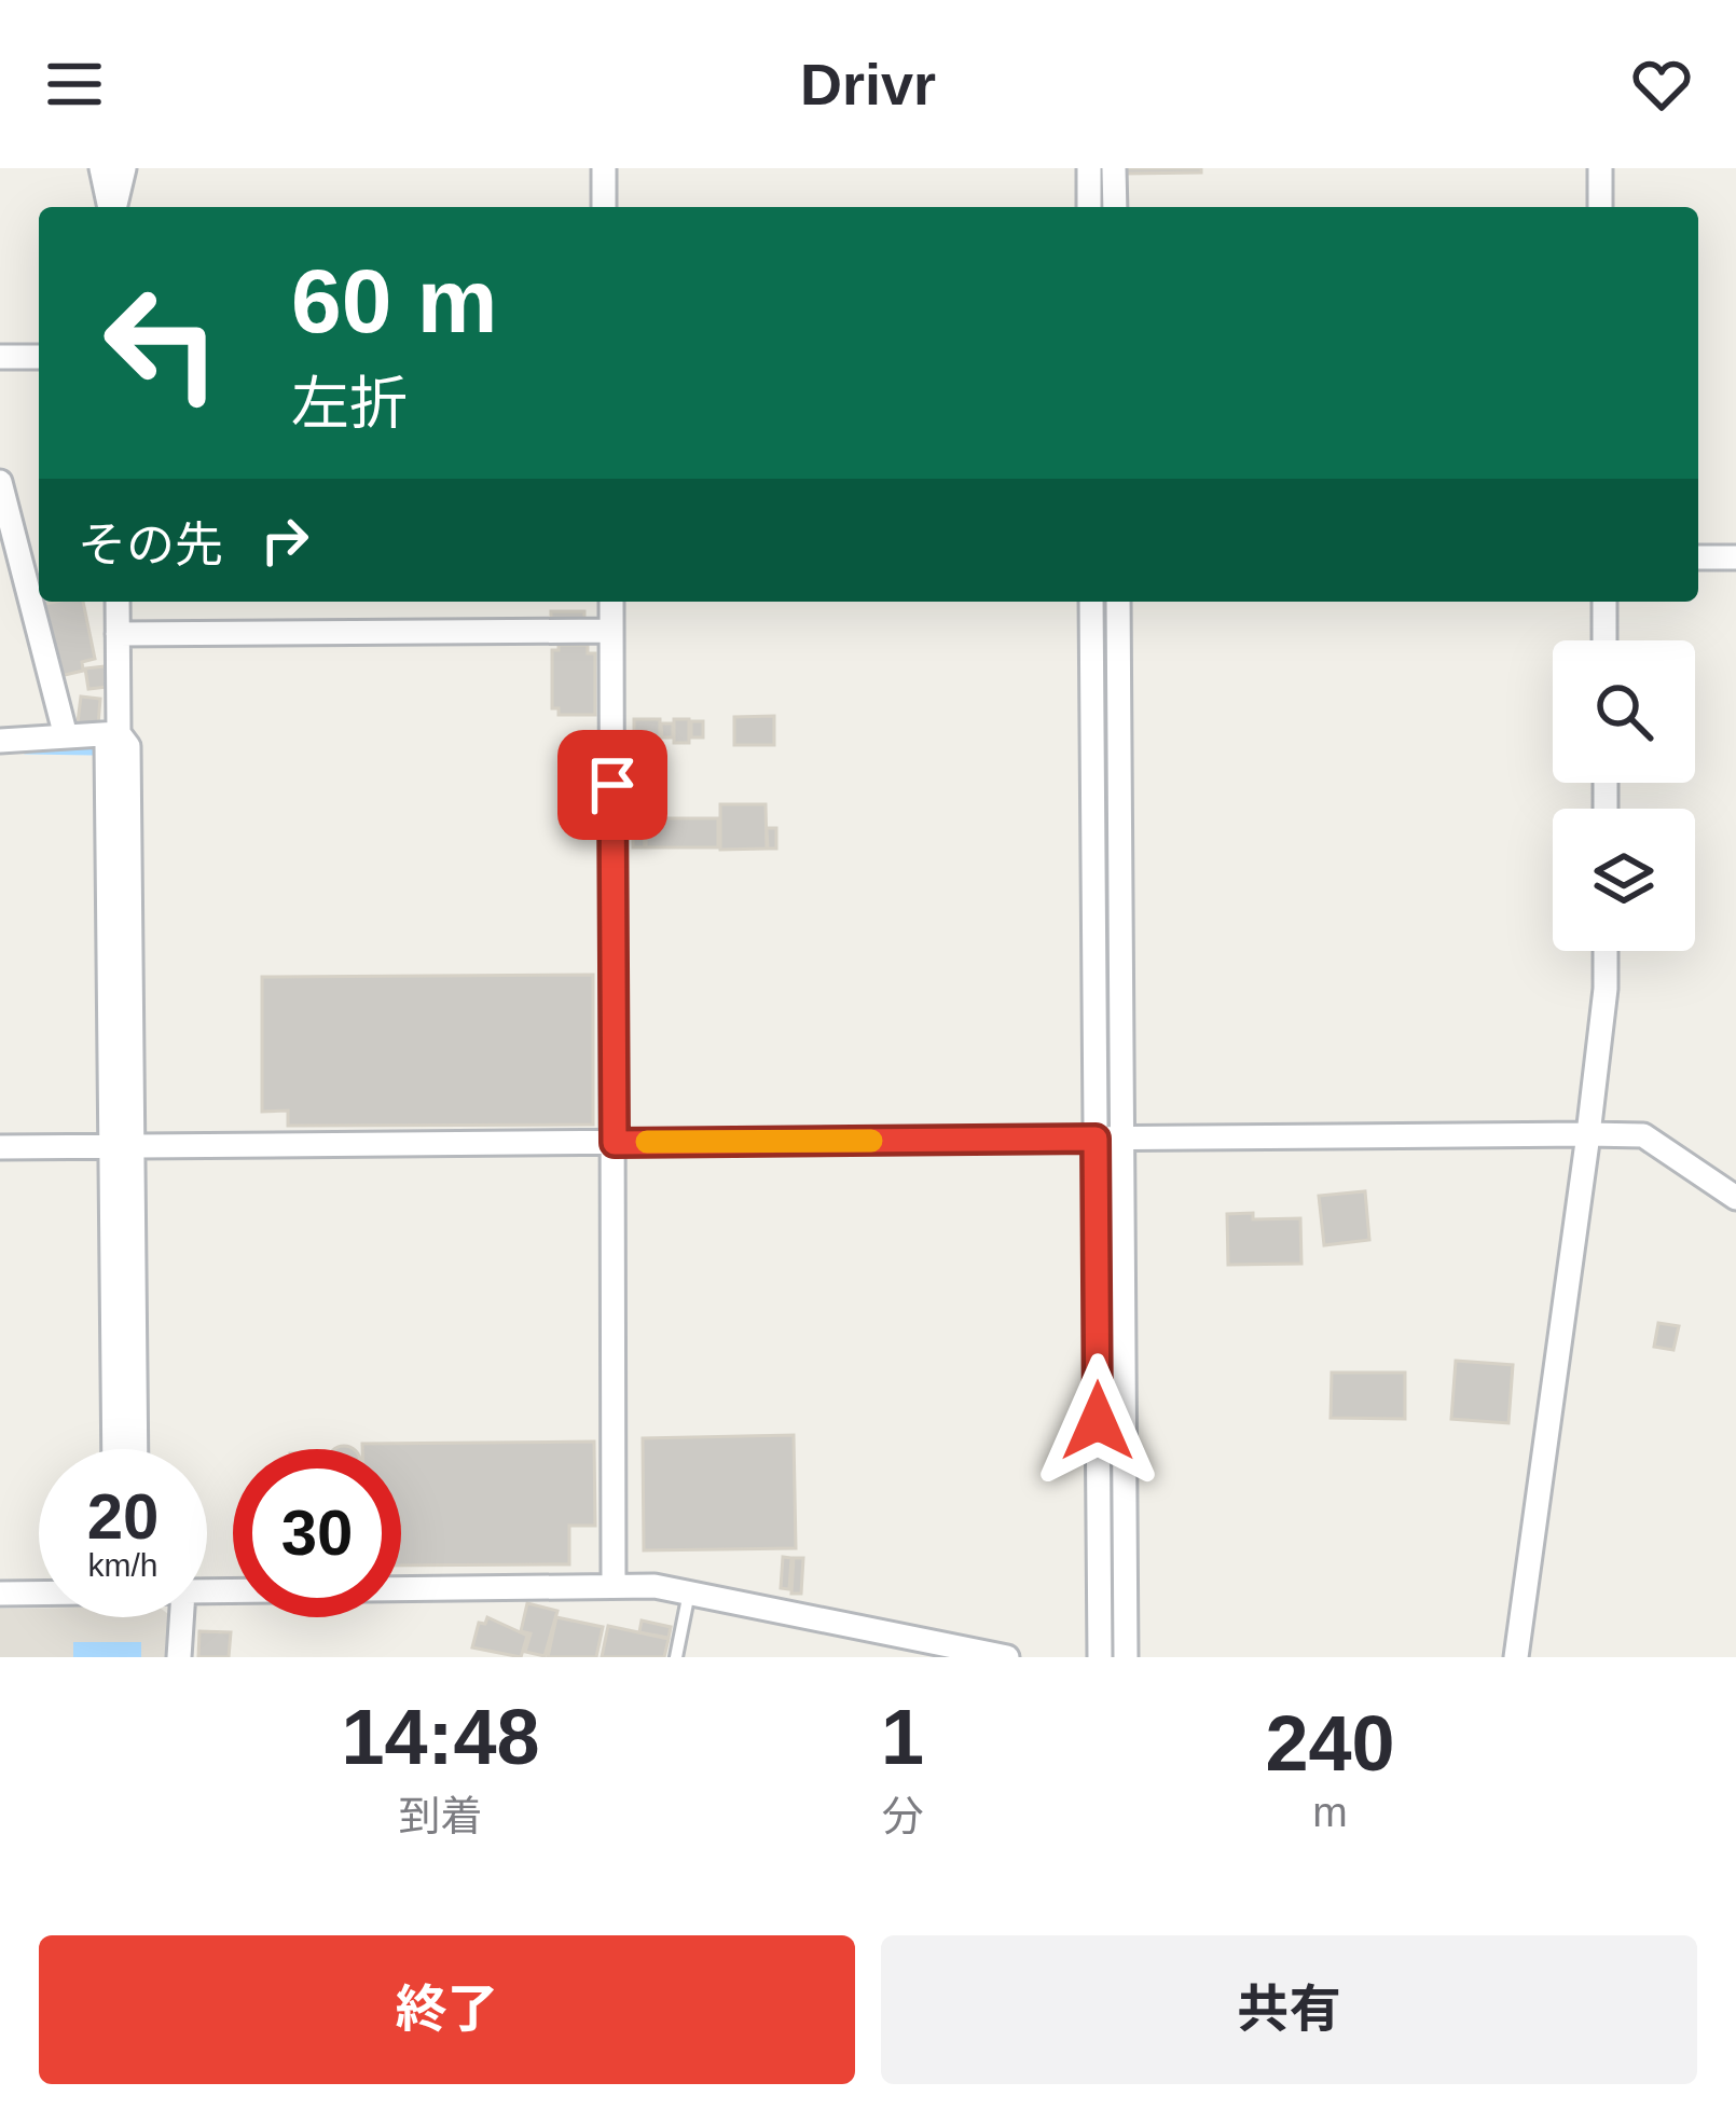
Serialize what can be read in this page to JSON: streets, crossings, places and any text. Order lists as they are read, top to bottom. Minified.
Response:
{"page":{"header":"Drivr","turn":["60 m","左折"],"then":"その先","speed":"20 km/h","limit":"30","eta":["14:48","到着","1","分","240","m"],"buttons":["終了","共有"]}}
